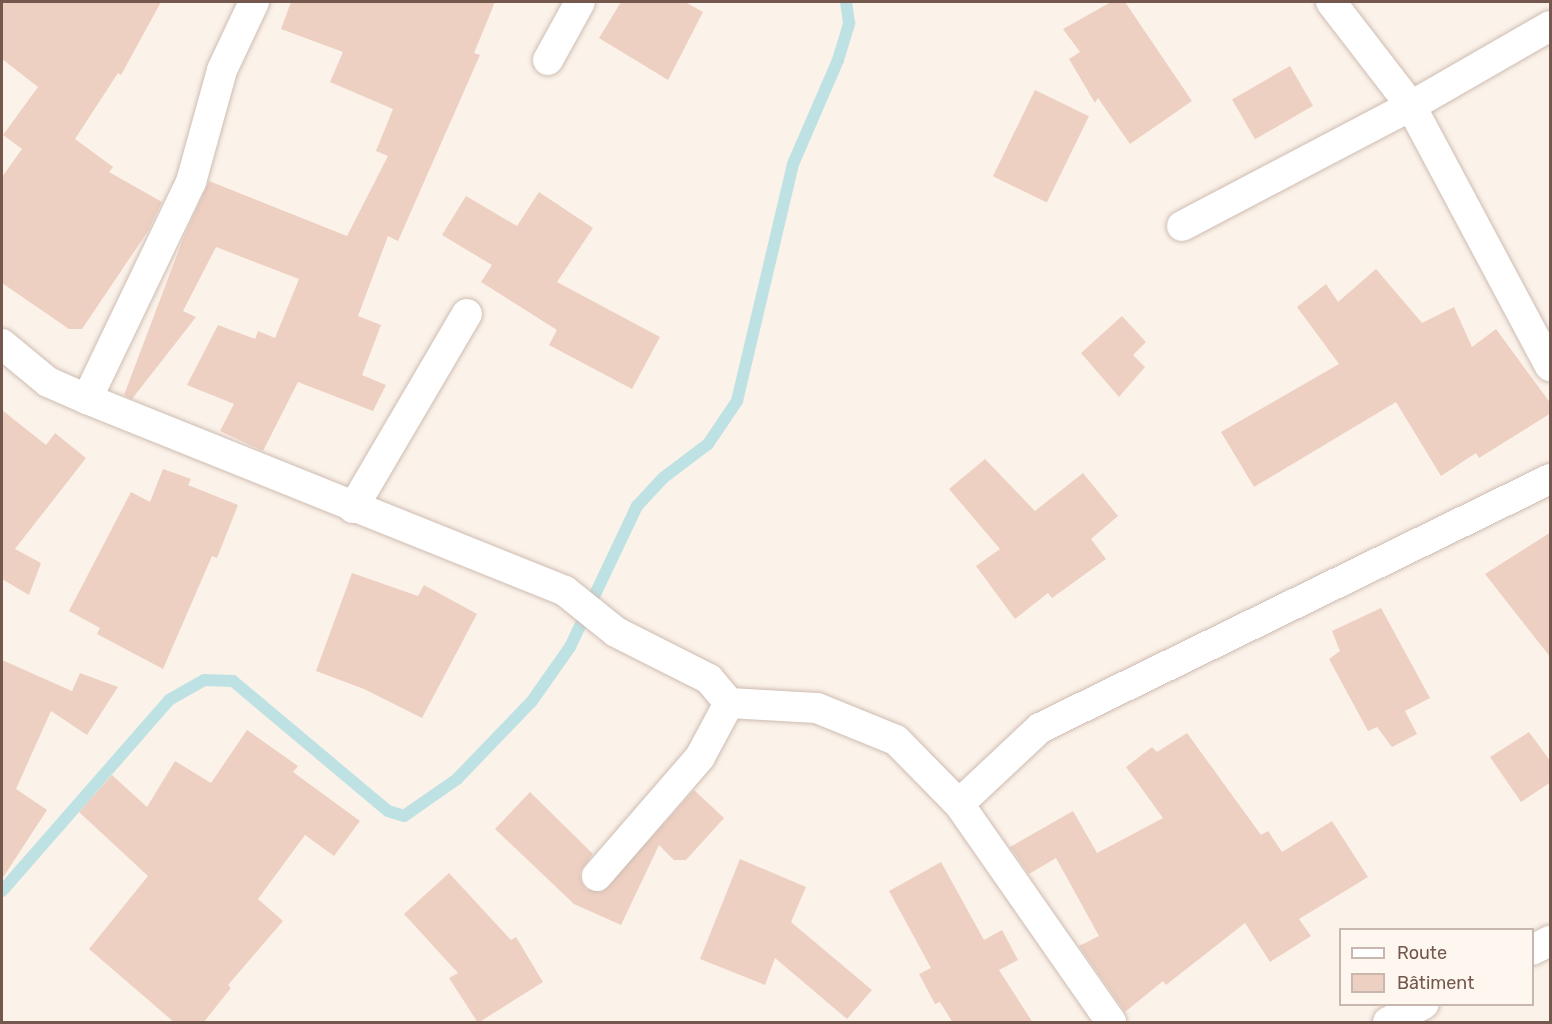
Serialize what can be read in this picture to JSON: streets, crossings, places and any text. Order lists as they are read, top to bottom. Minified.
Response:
{"legend":["Route","Bâtiment"]}
